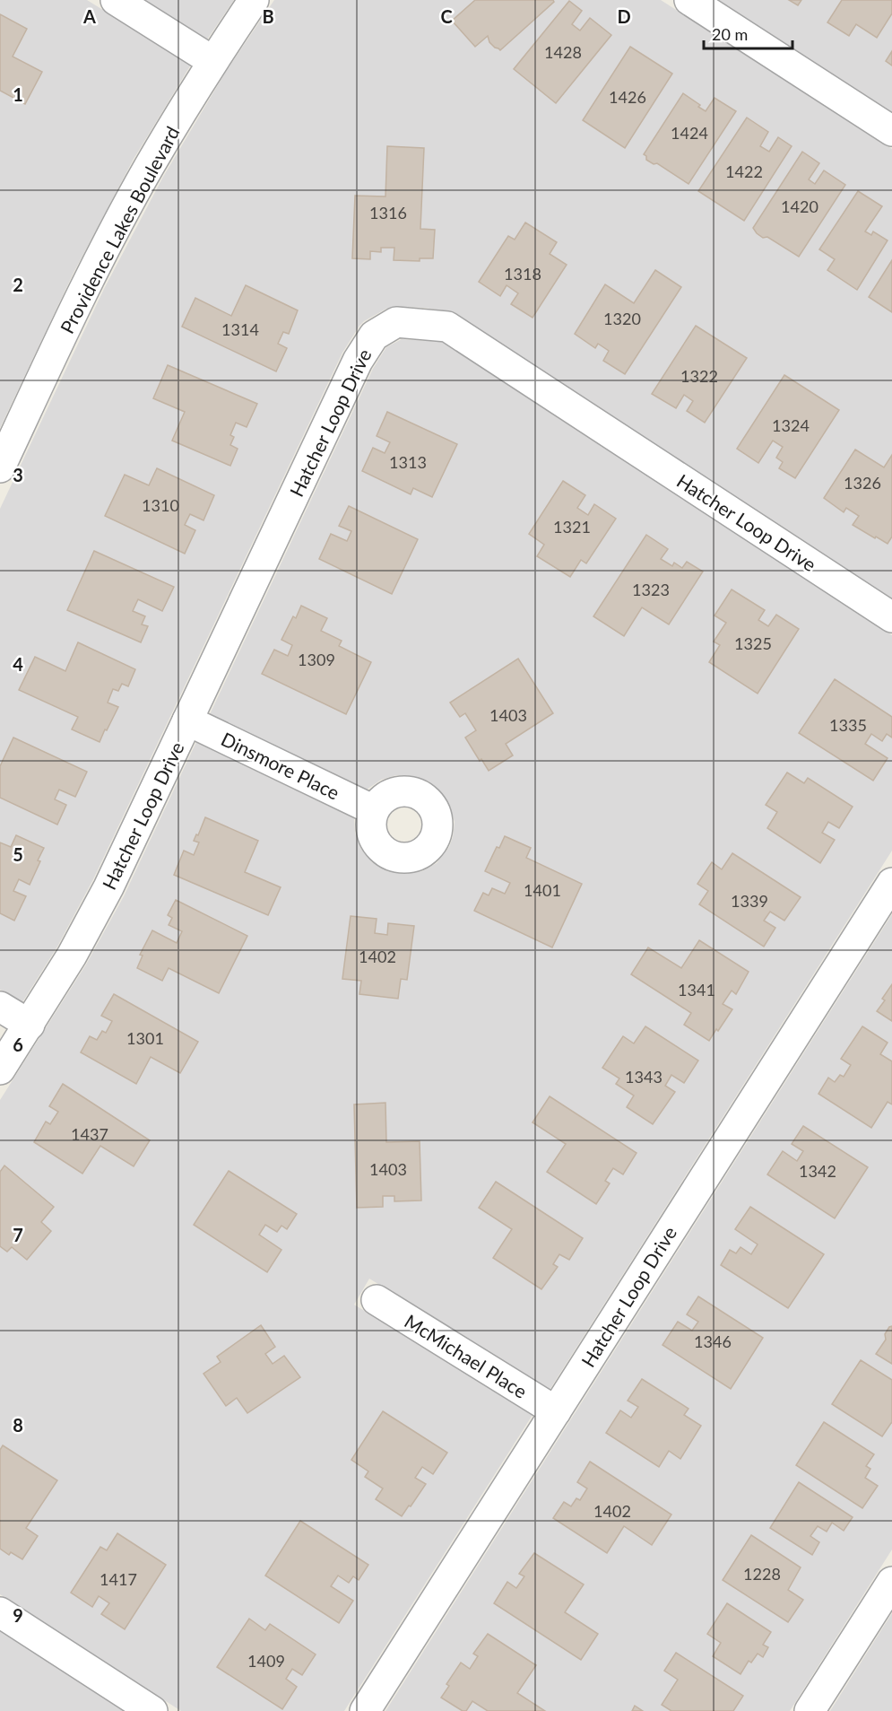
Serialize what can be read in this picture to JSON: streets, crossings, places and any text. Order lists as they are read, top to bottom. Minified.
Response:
{"streets":{"street":["Providence Lakes Boulevard","Hatcher Loop Drive","Dinsmore Place","McMichael Place"]},"crossings":[["Hatcher Loop Drive","Dinsmore Place"],["Hatcher Loop Drive","McMichael Place"]],"house_numbers":["1428","1426","1424","1422","1420","1316","1318","1320","1314","1322","1324","1313","1326","1310","1321","1323","1325","1309","1403","1335","1401","1339","1402","1341","1301","1343","1437","1403","1342","1346","1402","1228","1417","1409"],"scale_bar":"20 m","grid":{"columns":["A","B","C","D"],"rows":["1","2","3","4","5","6","7","8","9"]}}
